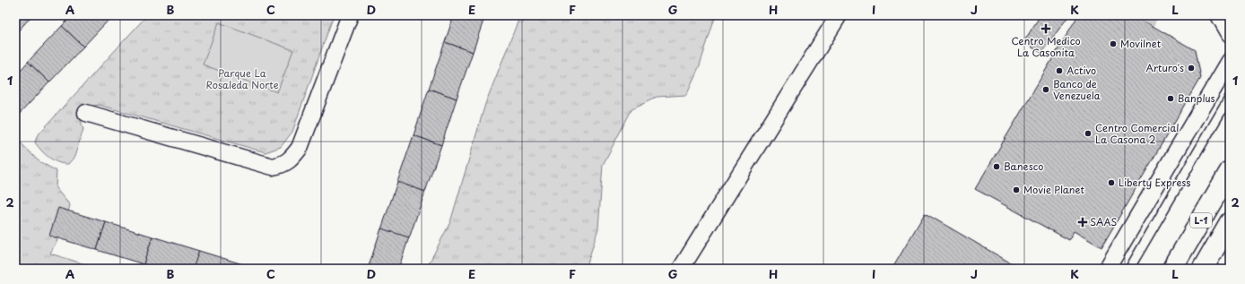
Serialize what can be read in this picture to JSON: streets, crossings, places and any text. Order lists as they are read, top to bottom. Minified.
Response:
{"streets":{"main road":["L-1"]},"parks":["Parque La Rosaleda Norte"],"places":{"health":["Centro Medico La Casonita","SAAS"],"other":["Movilnet","Arturo's","Activo","Banco de Venezuela","Banplus","Centro Comercial La Casona 2","Banesco","Liberty Express","Movie Planet"]},"grid":{"columns":["A","B","C","D","E","F","G","H","I","J","K","L"],"rows":["1","2"]}}
